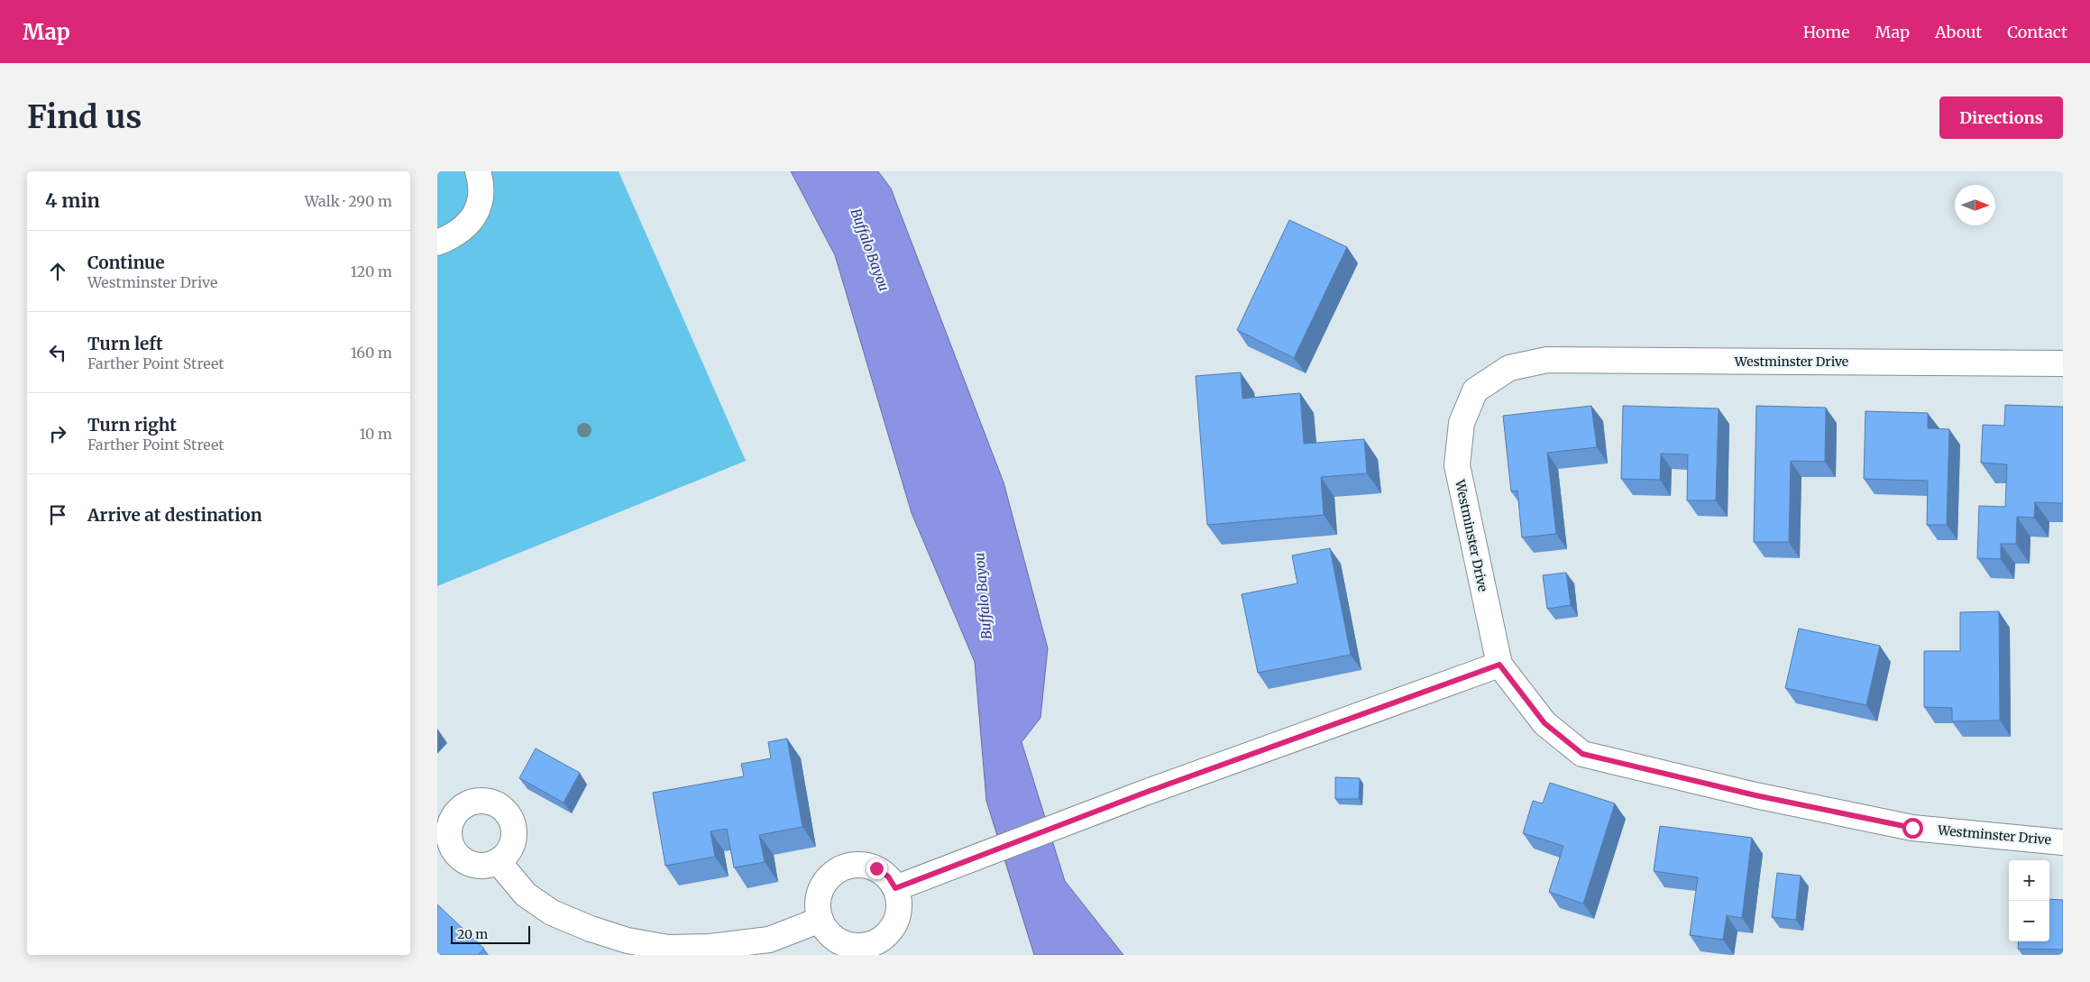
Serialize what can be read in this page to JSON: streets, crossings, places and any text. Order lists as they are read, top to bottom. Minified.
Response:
{"streets":{"street":["Westminster Drive"]},"water":["Buffalo Bayou"],"scale_bar":"20 m","north":"right","page":{"header":"Map","nav":["Home","Map","About","Contact"],"buttons":"Directions","title":"Find us","heading":["4 min","Walk · 290 m"],"list":[["Continue","Westminster Drive","120 m"],["Turn left","Farther Point Street","160 m"],["Turn right","Farther Point Street","10 m"],"Arrive at destination"],"map_buttons":["+","−"],"scale":"20 m"}}
